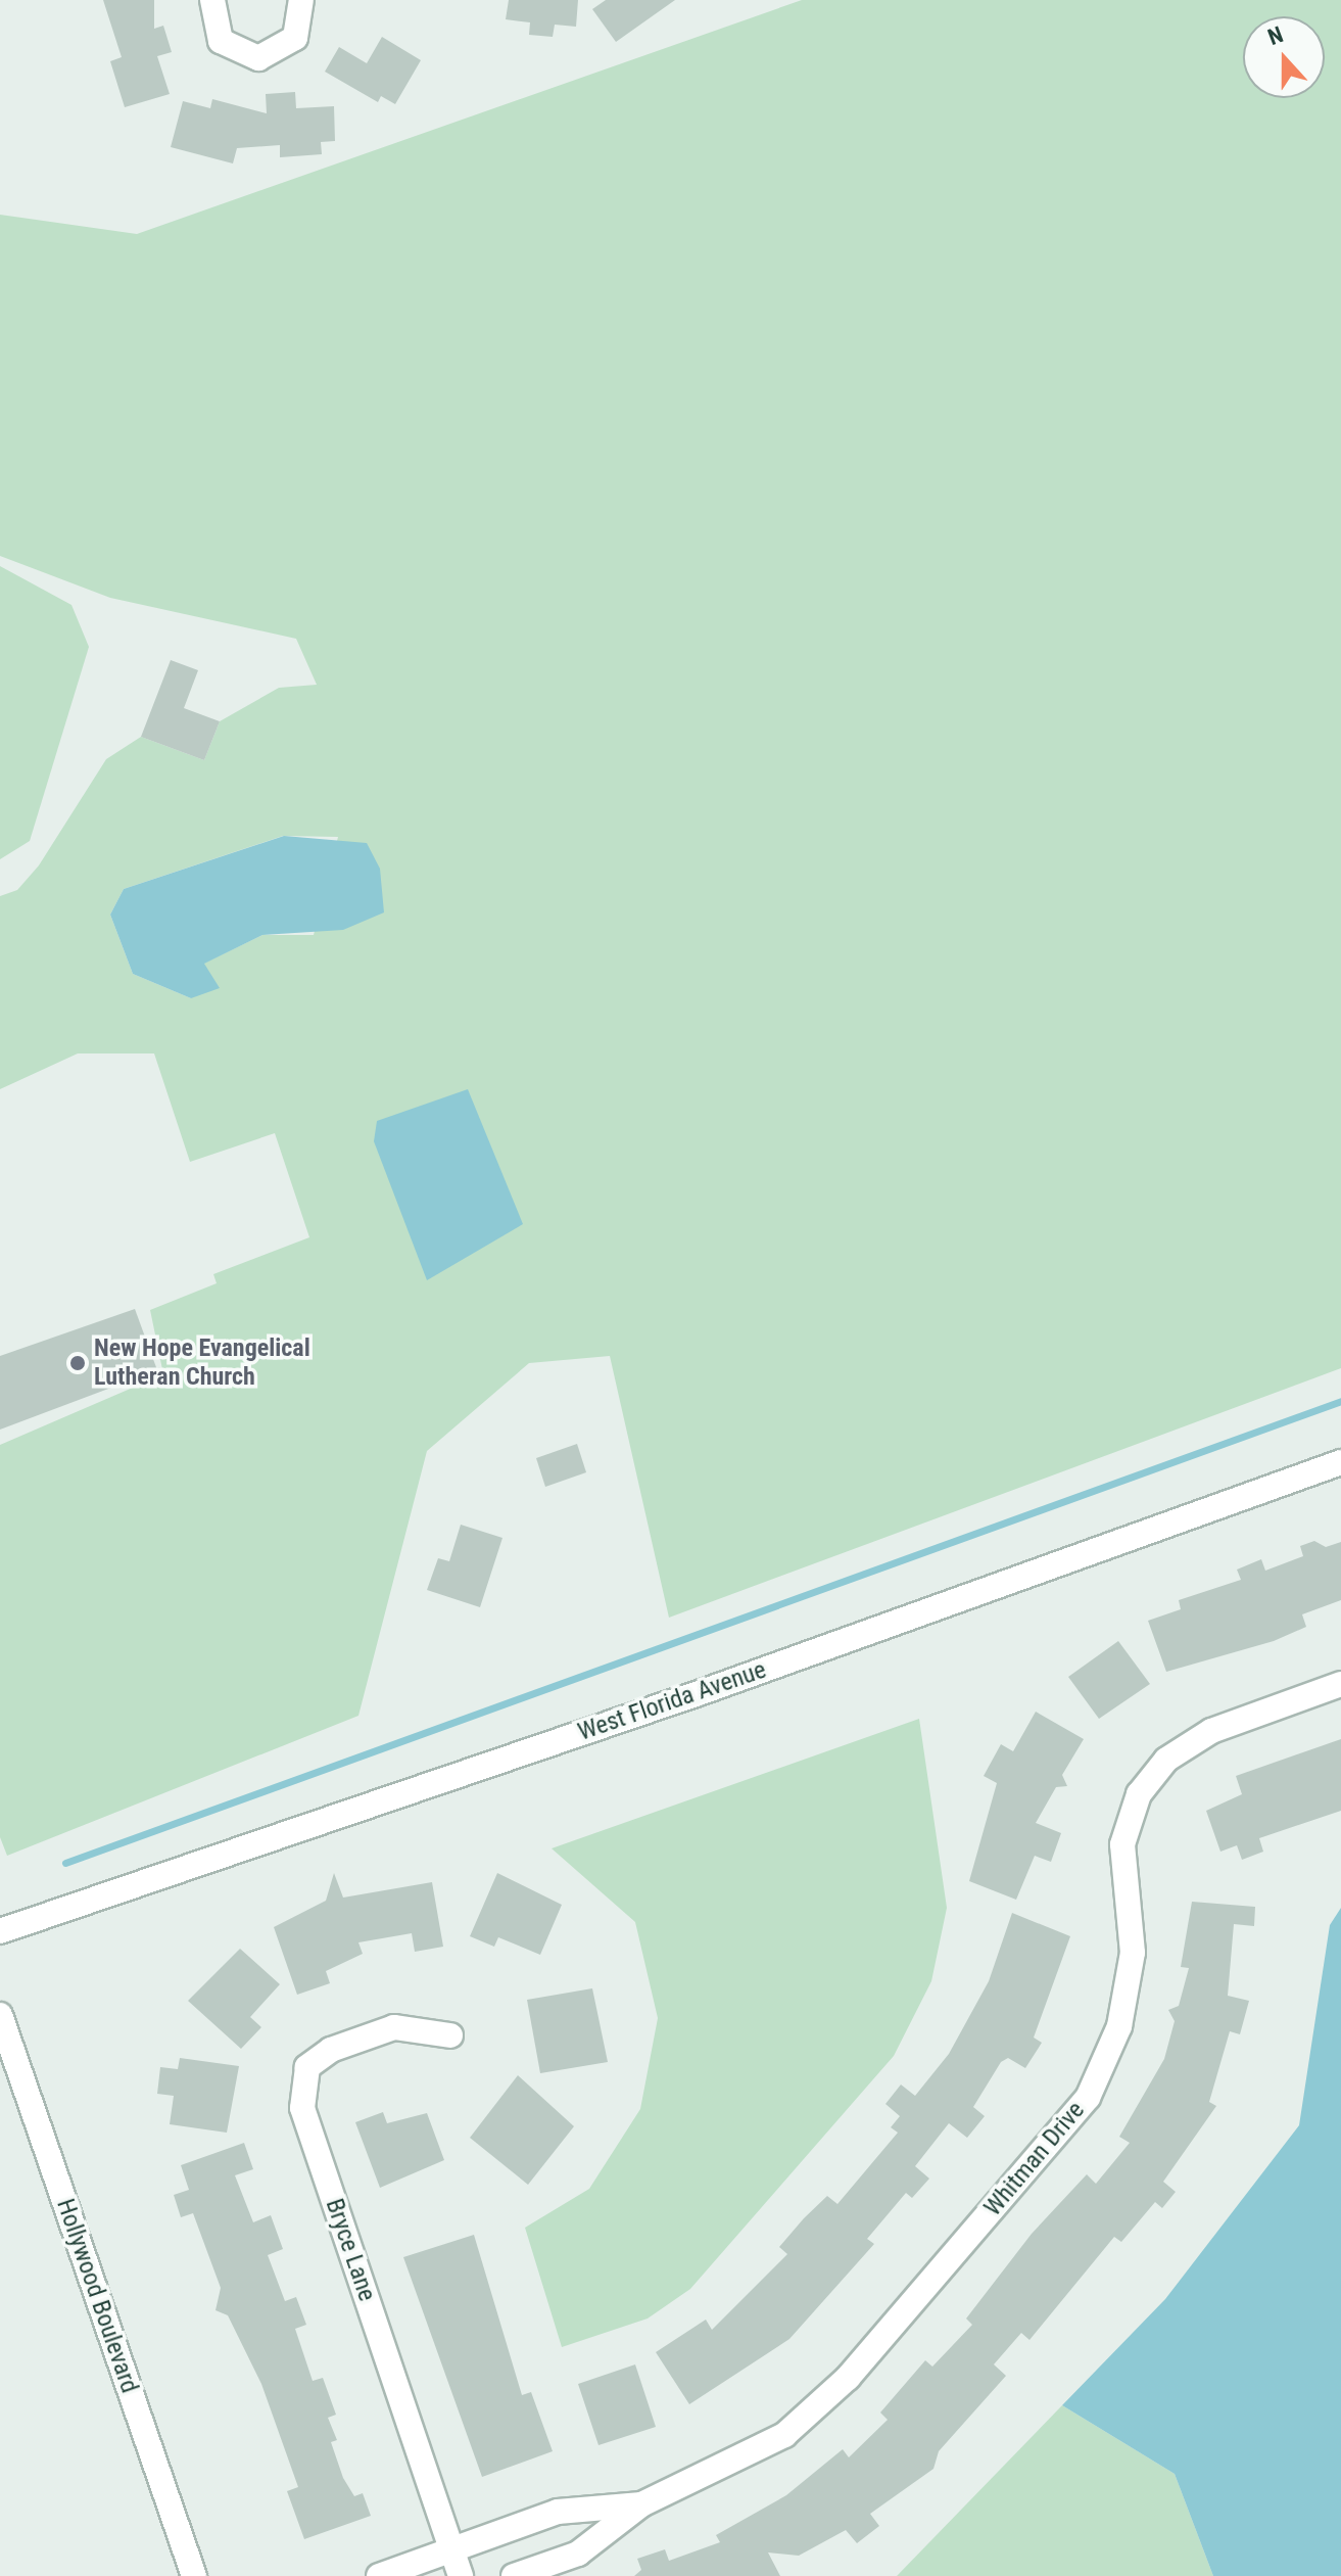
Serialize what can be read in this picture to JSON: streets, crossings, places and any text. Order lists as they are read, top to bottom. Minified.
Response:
{"streets":{"street":["West Florida Avenue","Whitman Drive","Bryce Lane","Hollywood Boulevard"]},"crossings":[["Whitman Drive","Bryce Lane"]],"places":["New Hope Evangelical Lutheran Church"],"north":"top"}
